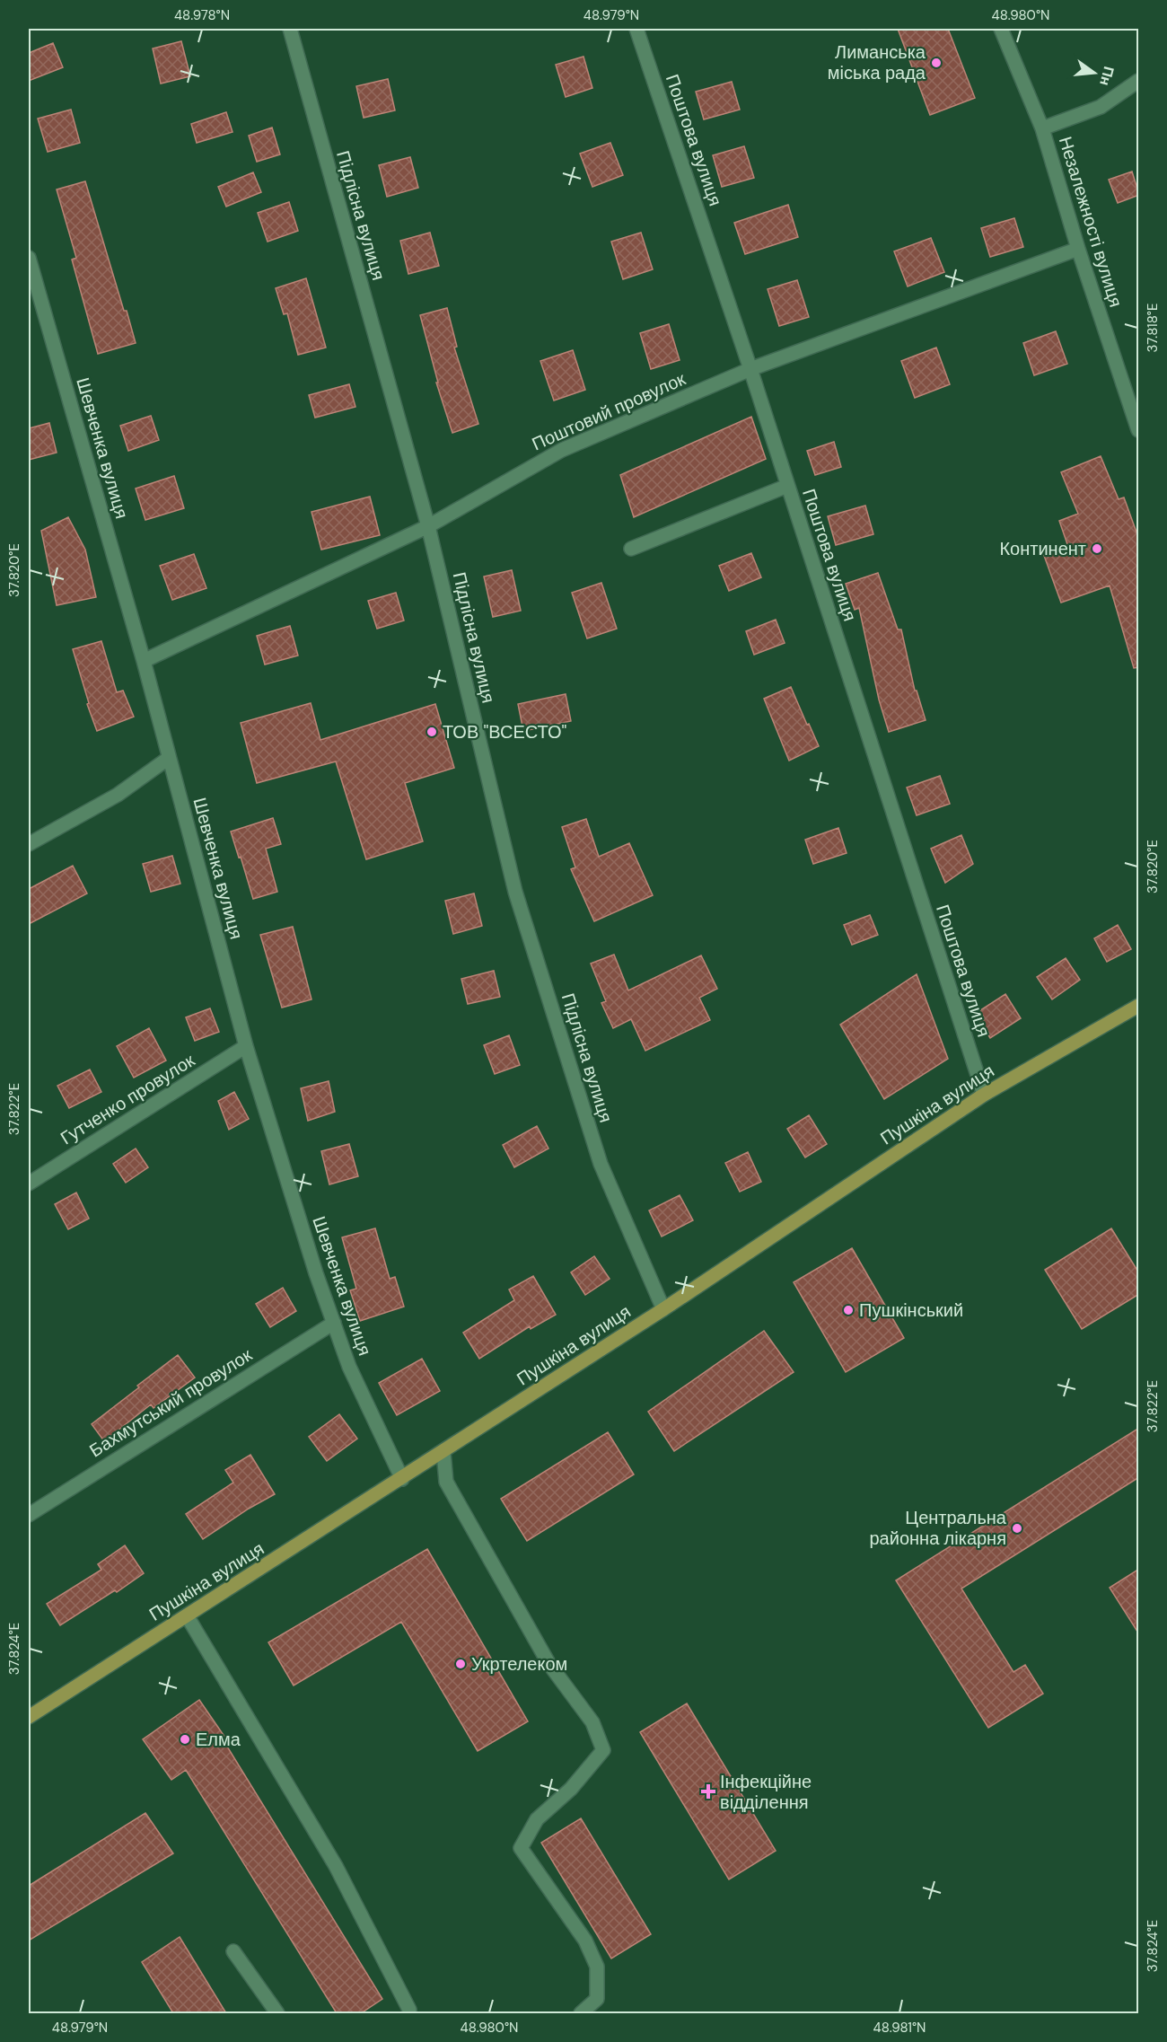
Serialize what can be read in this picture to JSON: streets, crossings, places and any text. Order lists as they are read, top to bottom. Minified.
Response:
{"streets":{"main road":["Пушкіна вулиця"],"street":["Поштова вулиця","Підлісна вулиця","Незалежності вулиця","Поштовий провулок","Шевченка вулиця","Гутченко провулок","Бахмутський провулок"]},"crossings":[["Поштова вулиця","Поштовий провулок"],["Поштова вулиця","Пушкіна вулиця"],["Підлісна вулиця","Поштовий провулок"],["Підлісна вулиця","Пушкіна вулиця"],["Незалежності вулиця","Поштовий провулок"],["Поштовий провулок","Шевченка вулиця"],["Шевченка вулиця","Гутченко провулок"],["Шевченка вулиця","Пушкіна вулиця"],["Шевченка вулиця","Бахмутський провулок"]],"places":{"other":["Лиманська міська рада","Континент","ТОВ \"ВСЕСТО\"","Пушкінський","Центральна районна лікарня","Укртелеком","Елма"],"health":["Інфекційне відділення"]},"north":"right","coordinates":["48.978°N","48.979°N","48.980°N","37.818°E","37.820°E","37.822°E","37.824°E","48.981°N"]}
